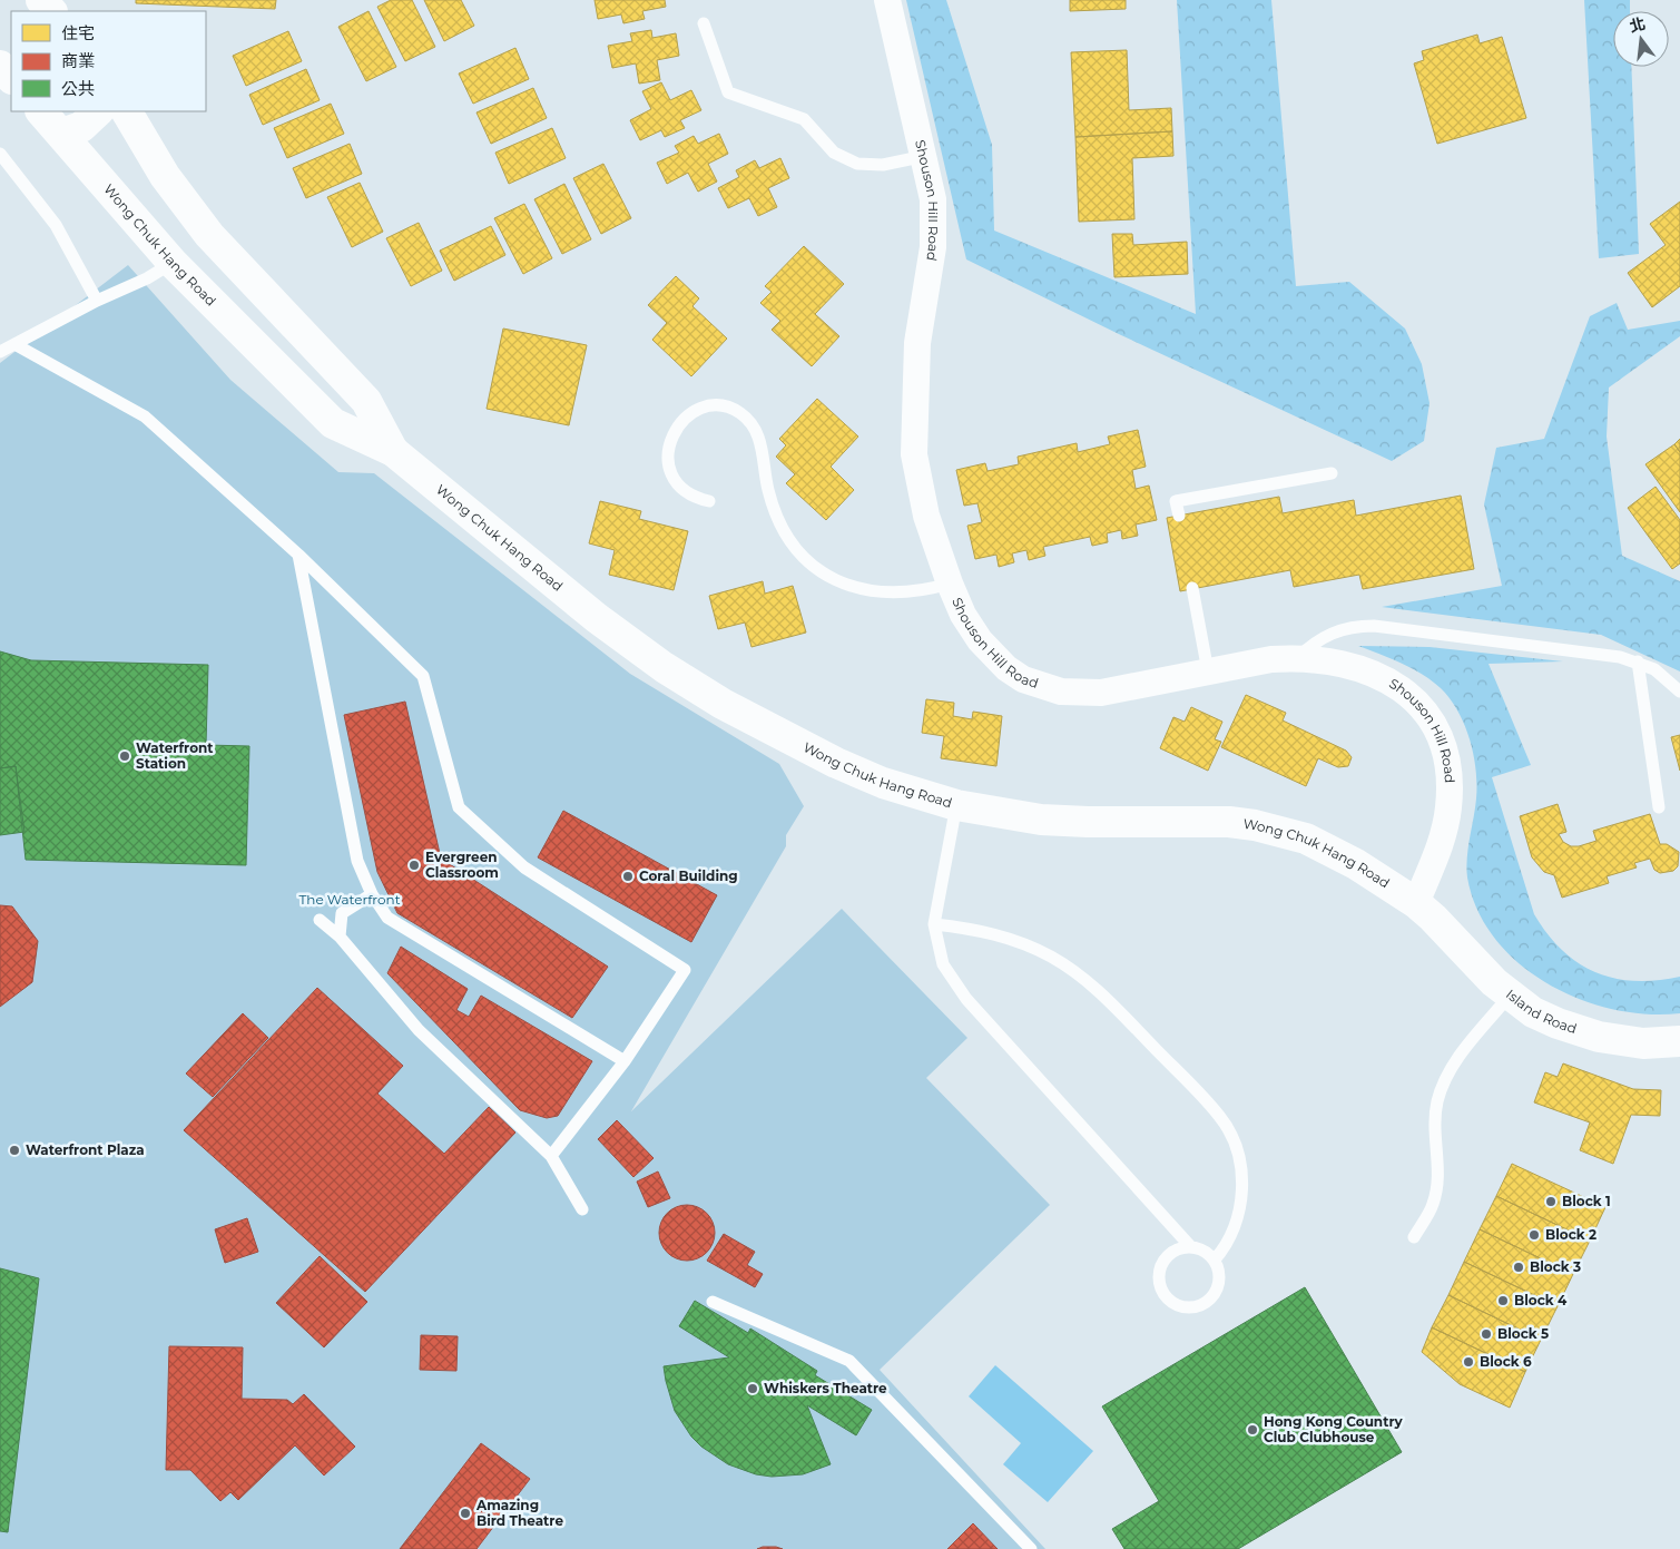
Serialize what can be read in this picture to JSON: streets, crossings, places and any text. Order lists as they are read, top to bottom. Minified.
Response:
{"streets":{"main road":["Wong Chuk Hang Road","Island Road"],"street":["Shouson Hill Road"]},"crossings":[["Shouson Hill Road","Wong Chuk Hang Road"],["Shouson Hill Road","Island Road"],["Wong Chuk Hang Road","Island Road"]],"parks":["The Waterfront"],"places":["Waterfront Station","Evergreen Classroom","Coral Building","Waterfront Plaza","Block 1","Block 2","Block 3","Block 4","Block 5","Block 6","Whiskers Theatre","Hong Kong Country Club Clubhouse","Amazing Bird Theatre"],"legend":["住宅","商業","公共"],"north":"top"}
